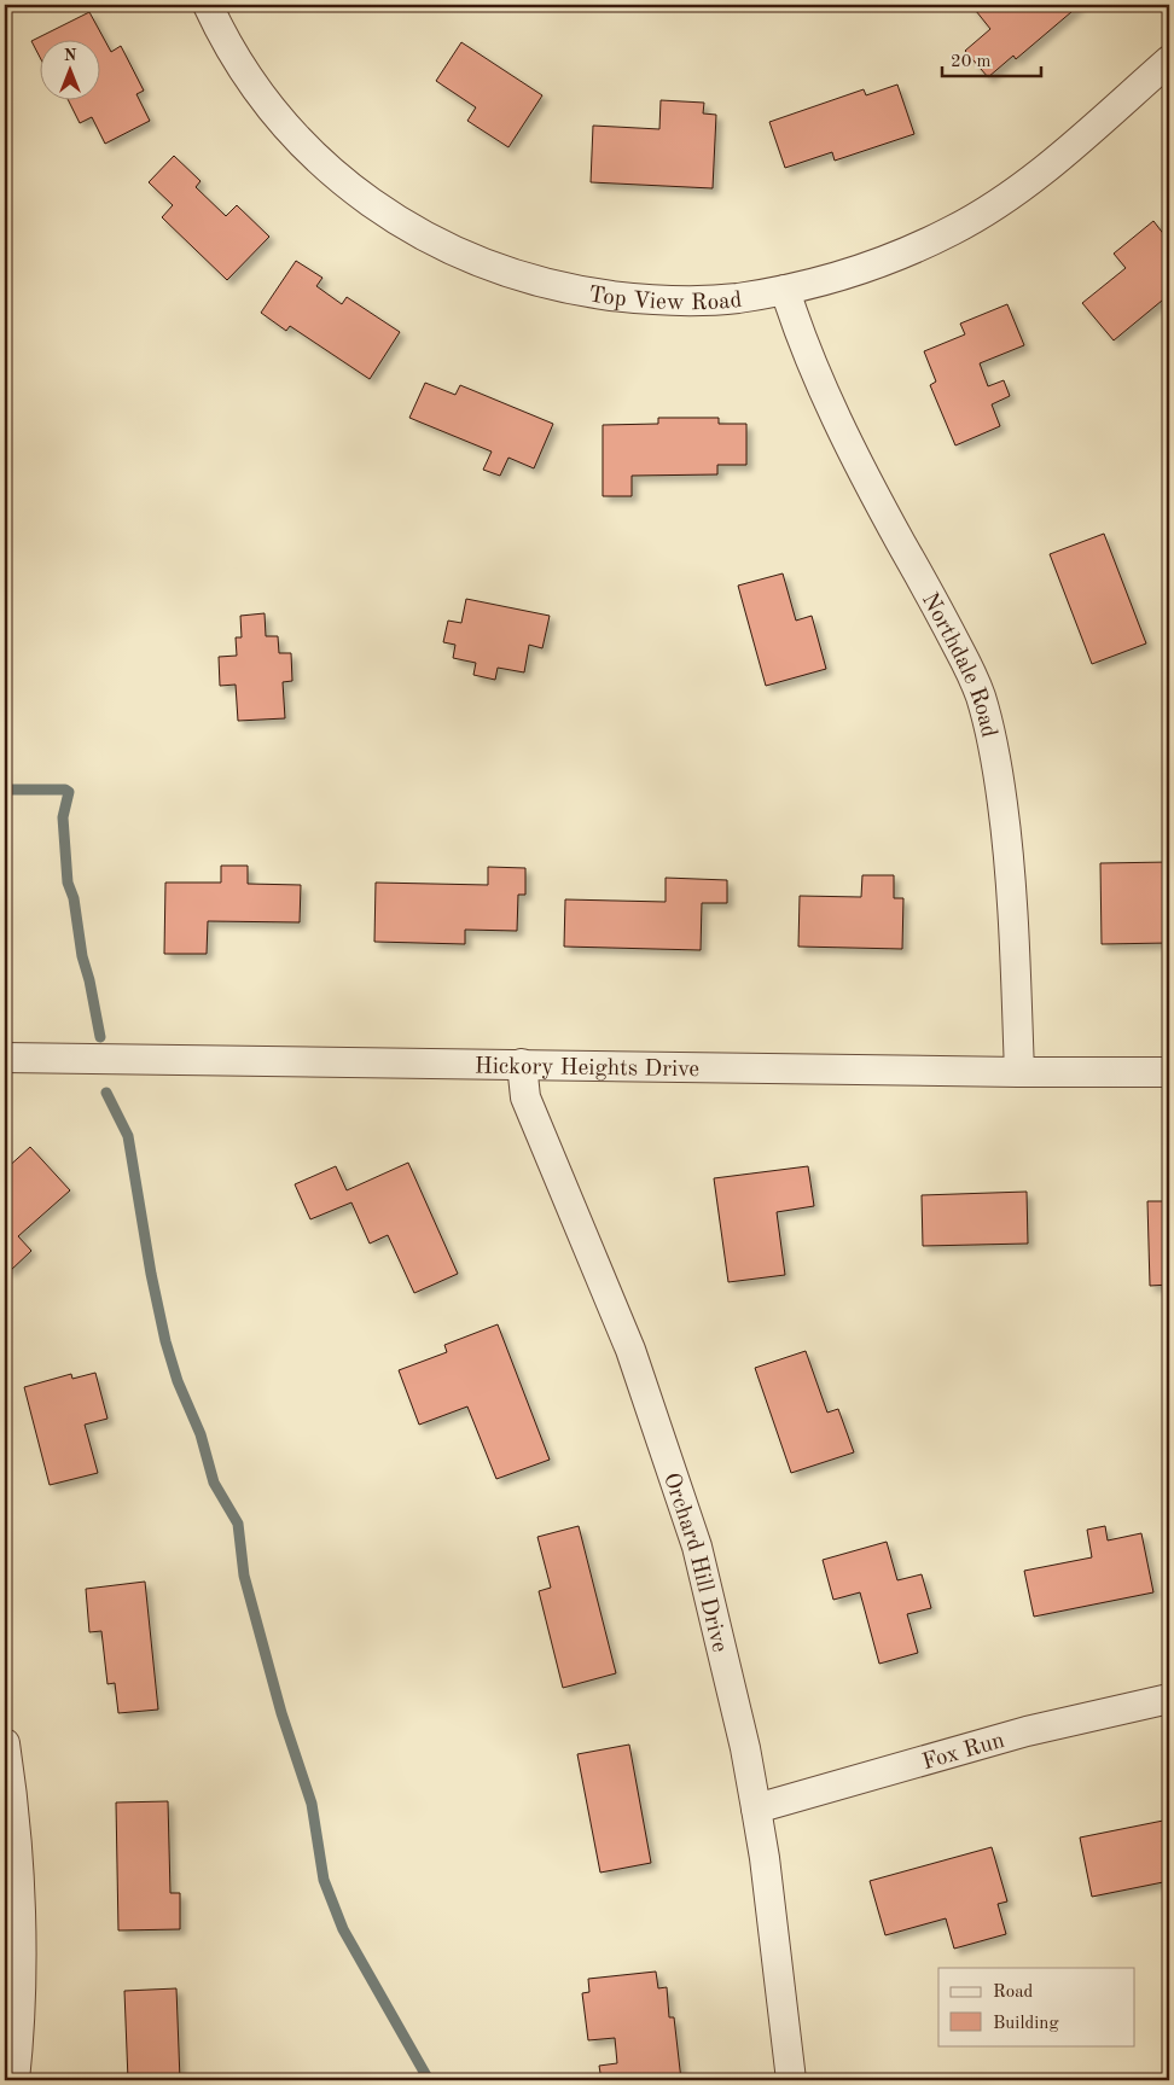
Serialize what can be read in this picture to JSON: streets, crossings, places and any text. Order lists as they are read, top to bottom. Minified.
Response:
{"streets":{"street":["Top View Road","Northdale Road","Hickory Heights Drive","Orchard Hill Drive","Fox Run"]},"crossings":[["Top View Road","Northdale Road"],["Northdale Road","Hickory Heights Drive"],["Hickory Heights Drive","Orchard Hill Drive"],["Orchard Hill Drive","Fox Run"]],"legend":["Road","Building"],"scale_bar":"20 m","north":"top"}
